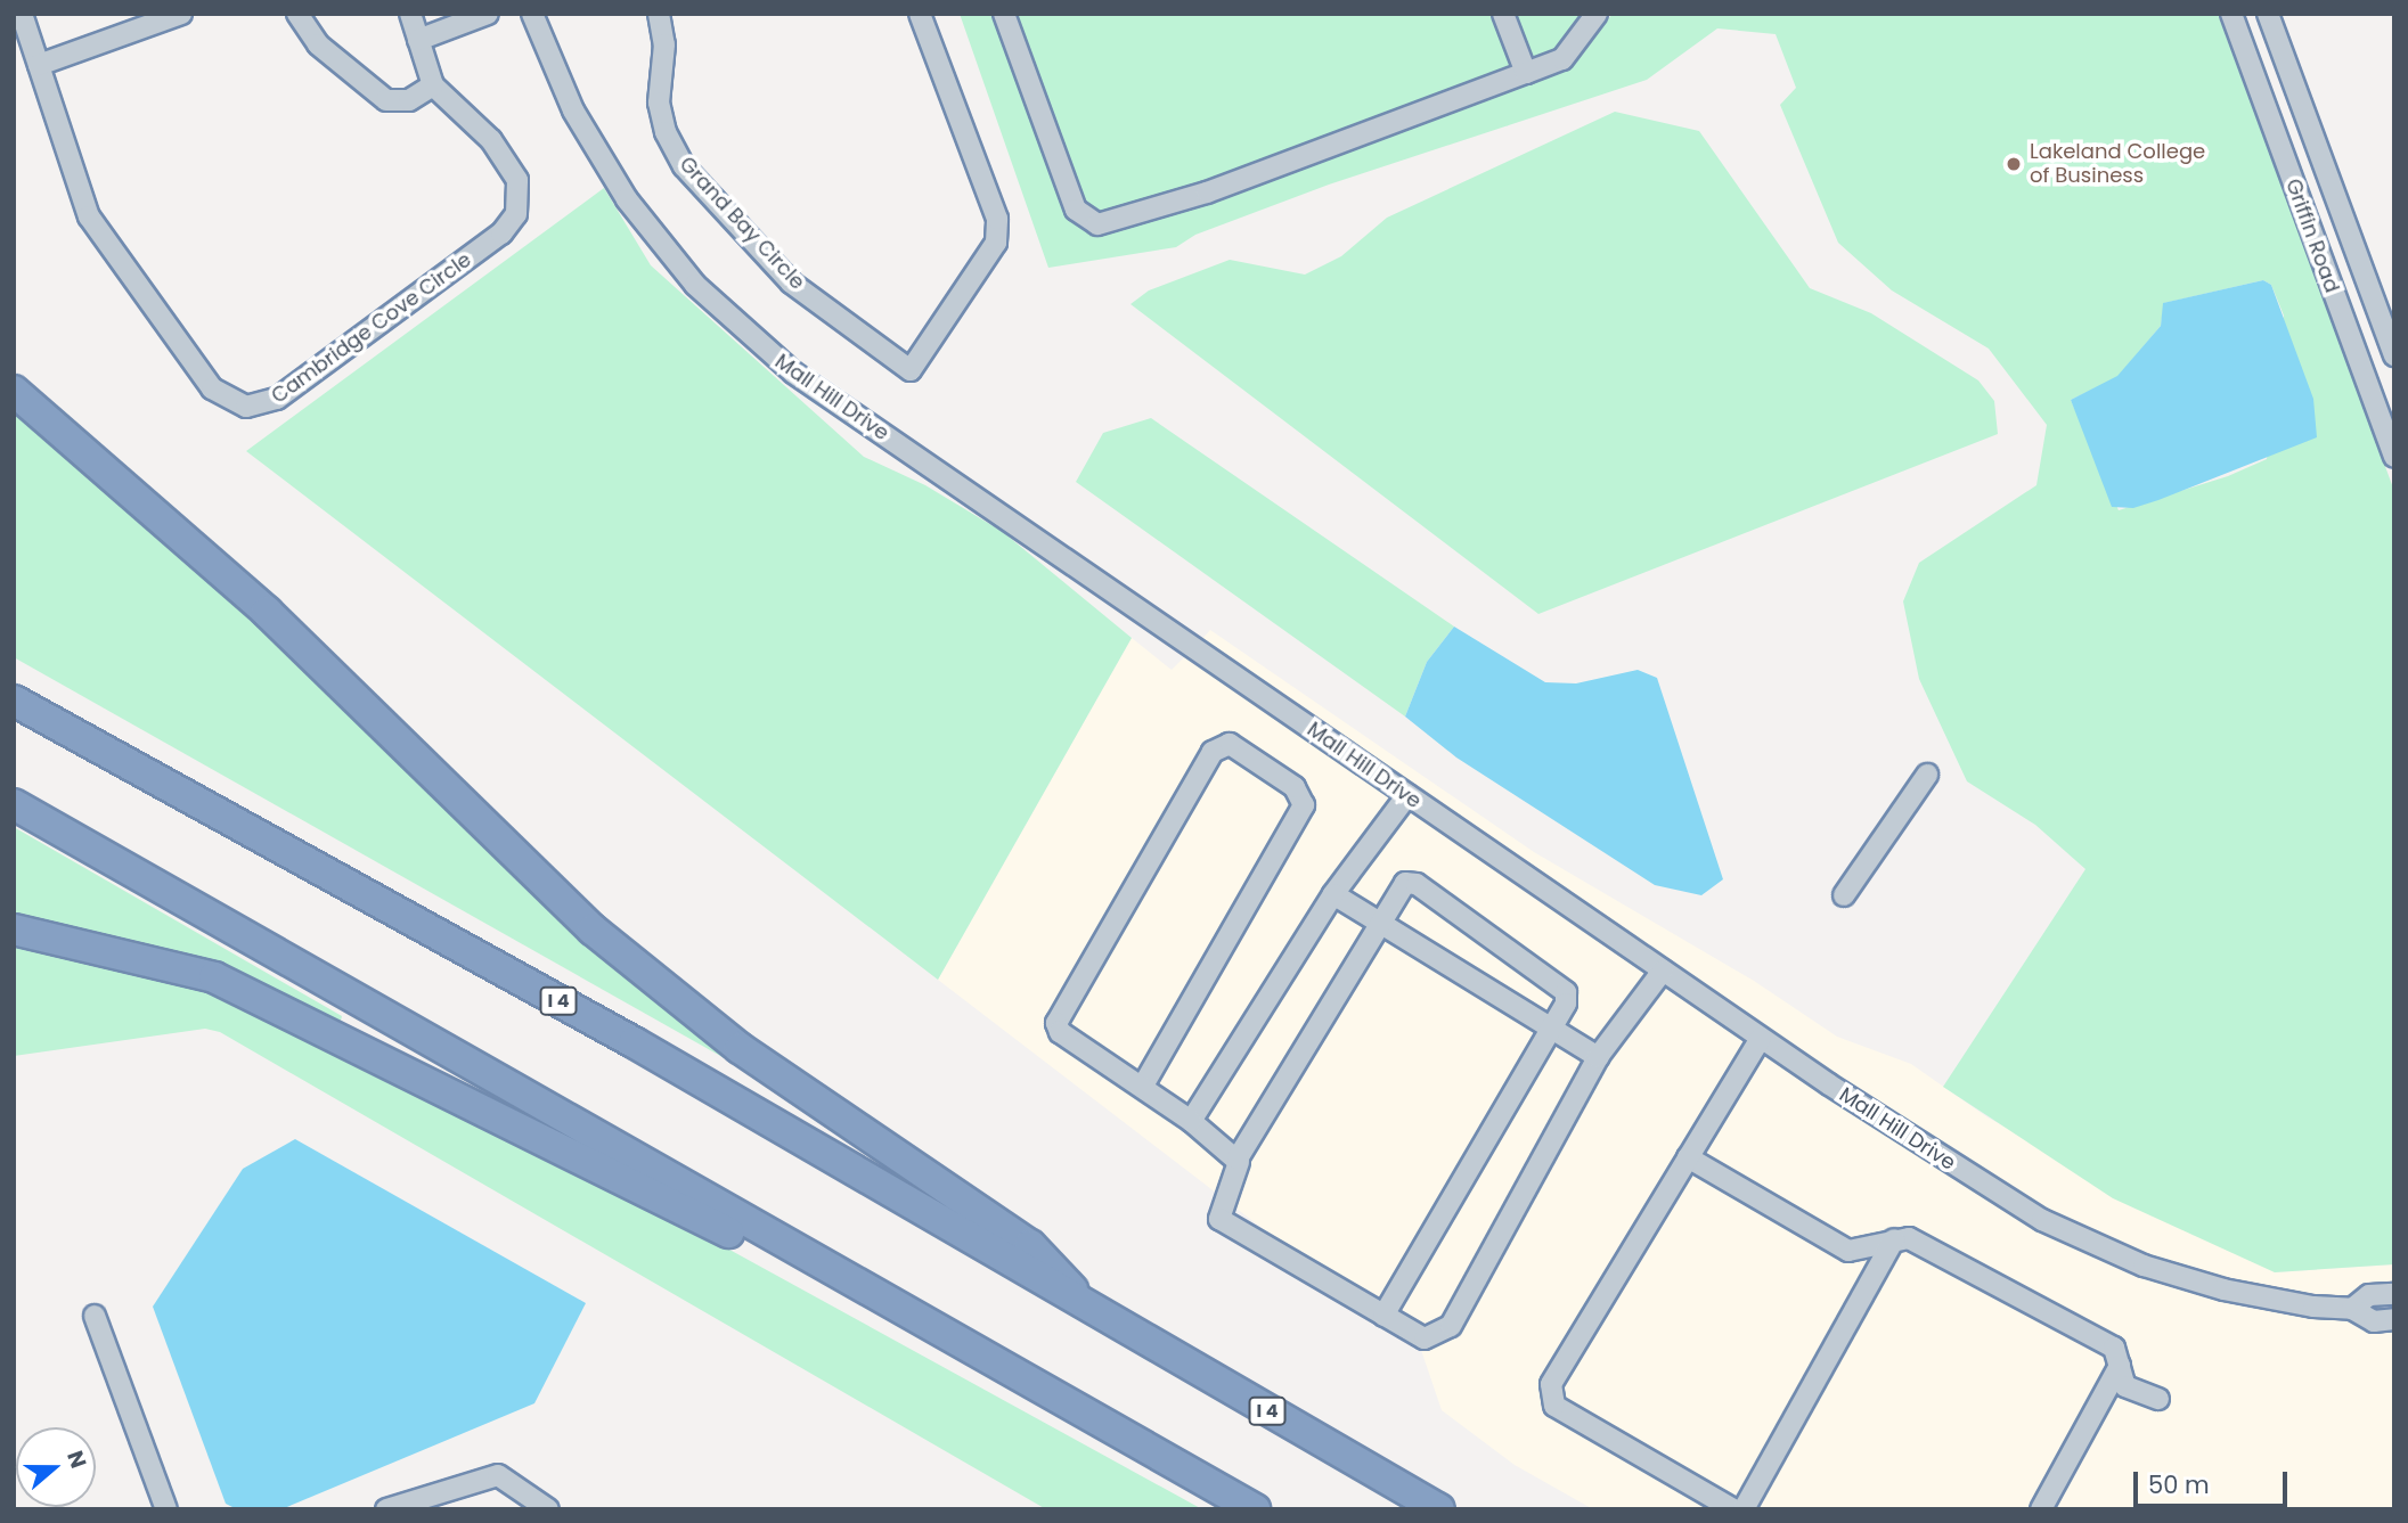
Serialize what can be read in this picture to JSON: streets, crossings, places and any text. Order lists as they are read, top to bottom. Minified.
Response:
{"streets":{"highway":["I 4"],"street":["Grand Bay Circle","Griffin Road","Cambridge Cove Circle","Mall Hill Drive"]},"places":["Lakeland College of Business"],"scale_bar":"50 m","north":"right"}
